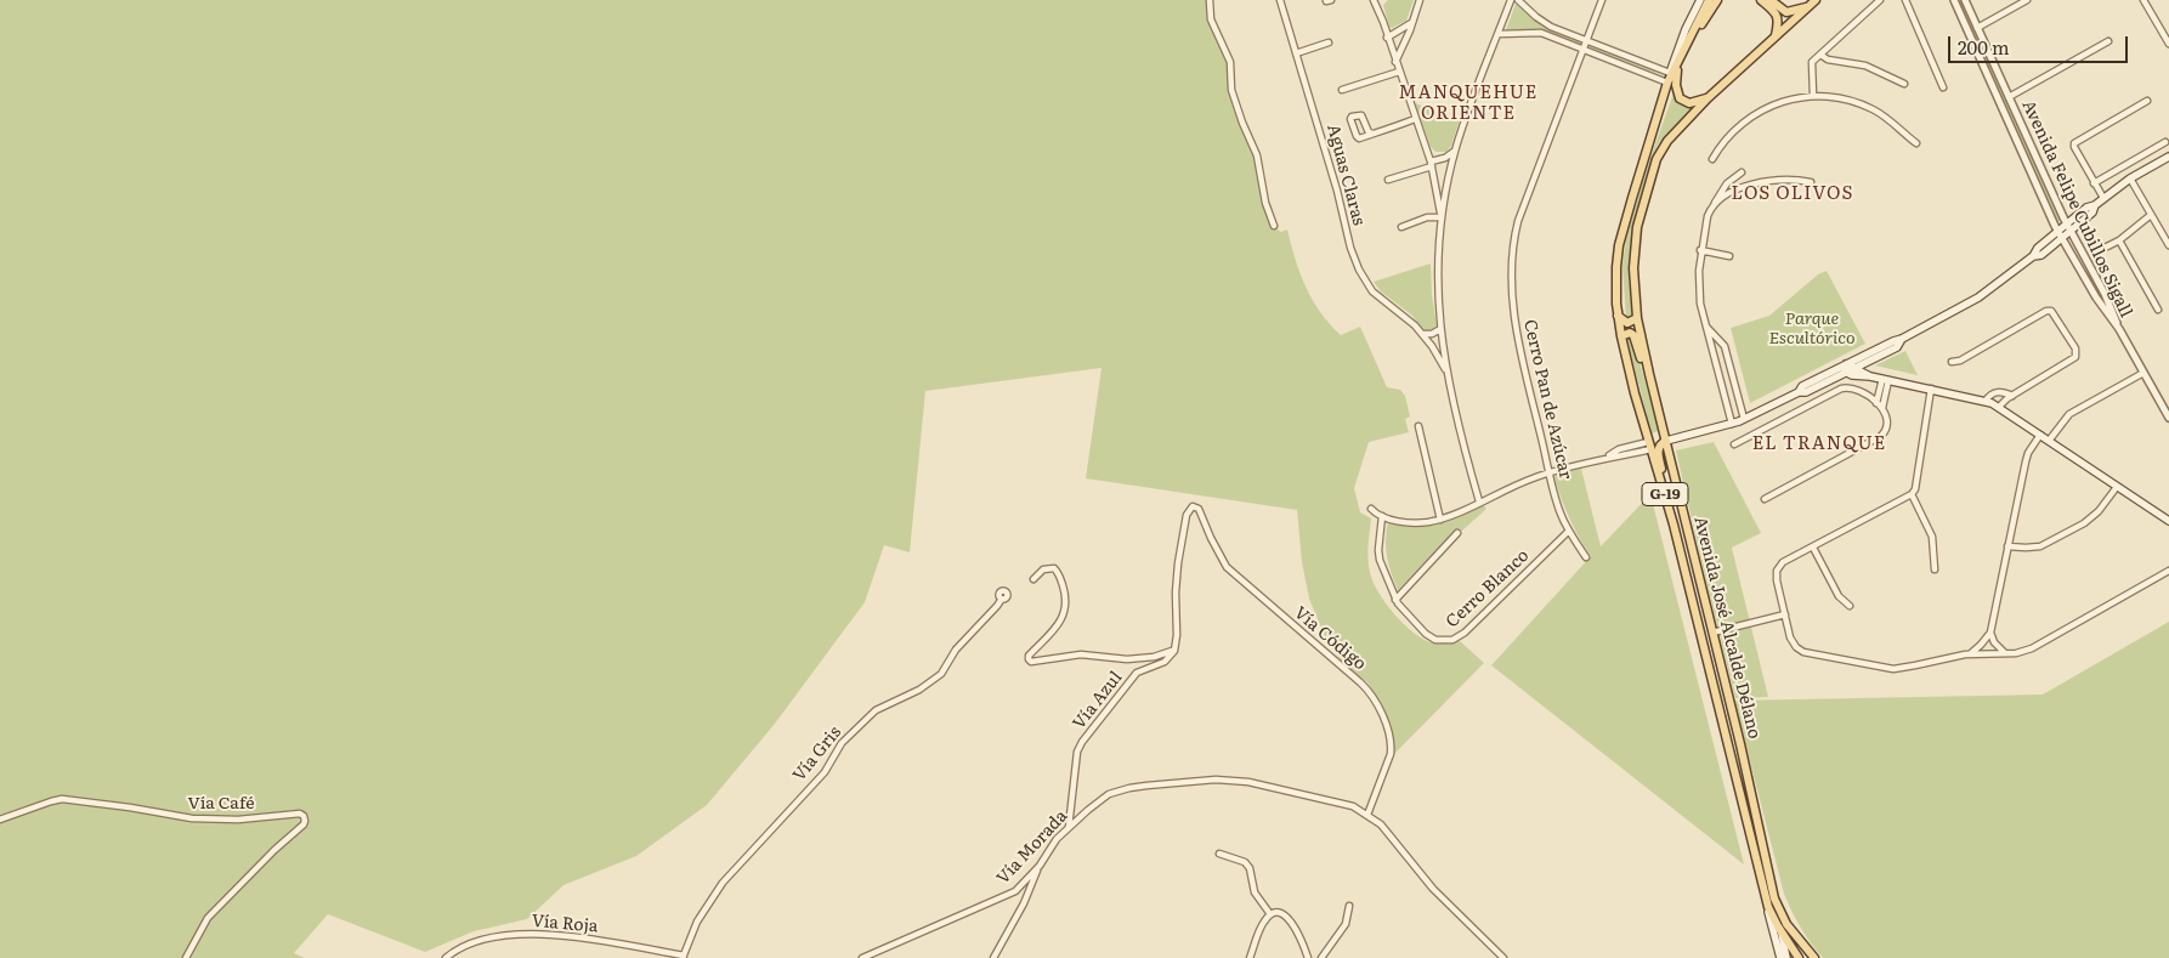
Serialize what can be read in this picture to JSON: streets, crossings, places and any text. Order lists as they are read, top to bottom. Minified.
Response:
{"streets":{"main road":["G-19","Avenida José Alcalde Délano"],"street":["Aguas Claras","Avenida Felipe Cubillos Sigall","Cerro Pan de Azúcar","Cerro Blanco","Vía Código","Vía Azul","Vía Gris","Vía Café","Vía Morada","Vía Roja"]},"crossings":[["Cerro Pan de Azúcar","Cerro Blanco"],["G-19","Avenida José Alcalde Délano"],["Vía Código","Vía Azul"],["Vía Código","Vía Morada"],["Vía Azul","Vía Morada"],["Vía Gris","Vía Roja"]],"districts":["MANQUEHUE ORIENTE","LOS OLIVOS","EL TRANQUE"],"parks":["Parque Escultórico"],"scale_bar":"200 m"}
